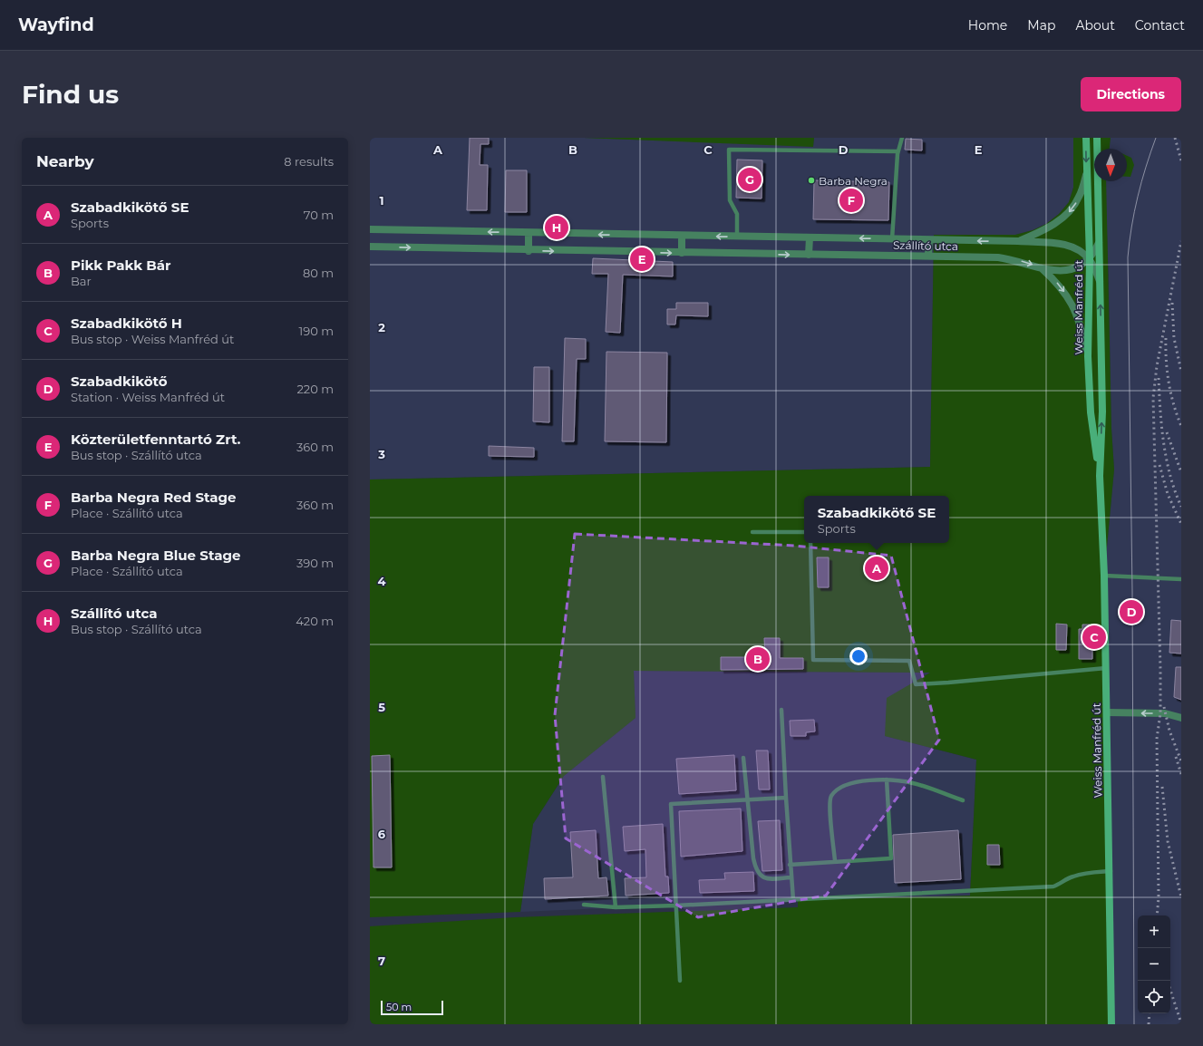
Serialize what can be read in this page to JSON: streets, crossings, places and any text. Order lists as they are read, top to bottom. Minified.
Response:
{"streets":{"main road":["Weiss Manfréd út"],"street":["Szállító utca"]},"crossings":[["Szállító utca","Weiss Manfréd út"]],"places":["Barba Negra"],"scale_bar":"50 m","north":"bottom","page":{"header":"Wayfind","nav":["Home","Map","About","Contact"],"buttons":"Directions","title":"Find us","heading":["Nearby","8 results"],"pins":["G","F","H","E","A","D","C","B"],"list":[{"mark":"A","name":"Szabadkikötő SE","note":"Sports","value":"70 m"},{"mark":"B","name":"Pikk Pakk Bár","note":"Bar","value":"80 m"},{"mark":"C","name":"Szabadkikötő H","note":"Bus stop · Weiss Manfréd út","value":"190 m"},{"mark":"D","name":"Szabadkikötő","note":"Station · Weiss Manfréd út","value":"220 m"},{"mark":"E","name":"Közterületfenntartó Zrt.","note":"Bus stop · Szállító utca","value":"360 m"},{"mark":"F","name":"Barba Negra Red Stage","note":"Place · Szállító utca","value":"360 m"},{"mark":"G","name":"Barba Negra Blue Stage","note":"Place · Szállító utca","value":"390 m"},{"mark":"H","name":"Szállító utca","note":"Bus stop · Szállító utca","value":"420 m"}],"popup":["Szabadkikötő SE","Sports"],"map_buttons":["+","−"],"scale":"50 m"},"grid":{"columns":["A","B","C","D","E"],"rows":["1","2","3","4","5","6","7"]}}
